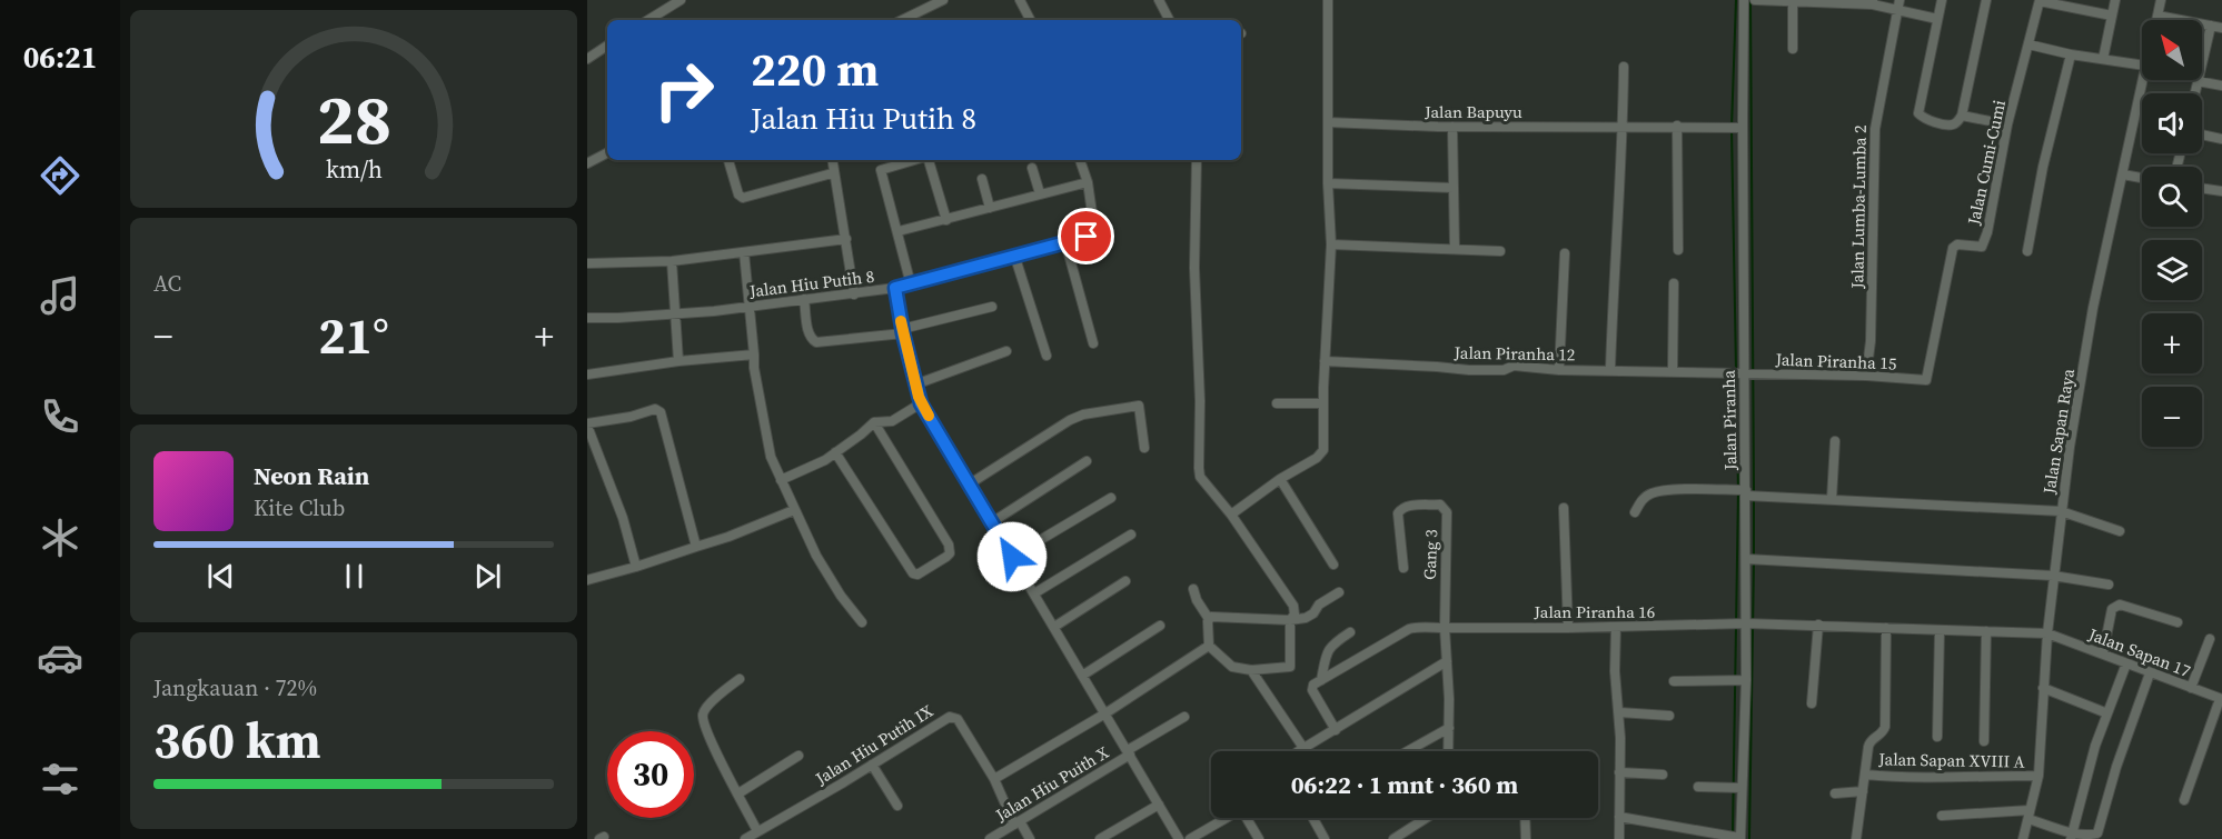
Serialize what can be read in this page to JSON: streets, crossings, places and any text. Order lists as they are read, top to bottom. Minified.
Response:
{"streets":{"street":["Jalan Bapuyu","Jalan Cumi-Cumi","Jalan Lumba-Lumba 2","Jalan Hiu Putih 8","Jalan Piranha 12","Jalan Piranha 15","Jalan Piranha","Jalan Sapan Raya","Gang 3","Jalan Piranha 16","Jalan Sapan 17","Jalan Hiu Putih IX","Jalan Sapan XVIII A","Jalan Hiu Puith X"]},"crossings":[["Jalan Bapuyu","Jalan Piranha"],["Jalan Cumi-Cumi","Jalan Piranha 15"],["Jalan Lumba-Lumba 2","Jalan Piranha 15"],["Jalan Piranha 12","Jalan Piranha 15"],["Jalan Piranha 12","Jalan Piranha"],["Jalan Piranha 15","Jalan Piranha"],["Jalan Piranha","Jalan Piranha 16"],["Jalan Sapan Raya","Jalan Sapan 17"],["Jalan Sapan Raya","Jalan Sapan XVIII A"],["Gang 3","Jalan Piranha 16"],["Jalan Piranha 16","Jalan Sapan 17"]],"north":"top left","page":{"tabs":"06:21","map_buttons":["+","−"],"turn":["220 m","Jalan Hiu Putih 8"],"tile":["AC",["Jangkauan · 72%","360 km"]],"heat":["−","21°","+"],"song":["Neon Rain","Kite Club"],"limit":"30","trip":"06:22 · 1 mnt · 360 m","gauge":["28","km/h"]}}
